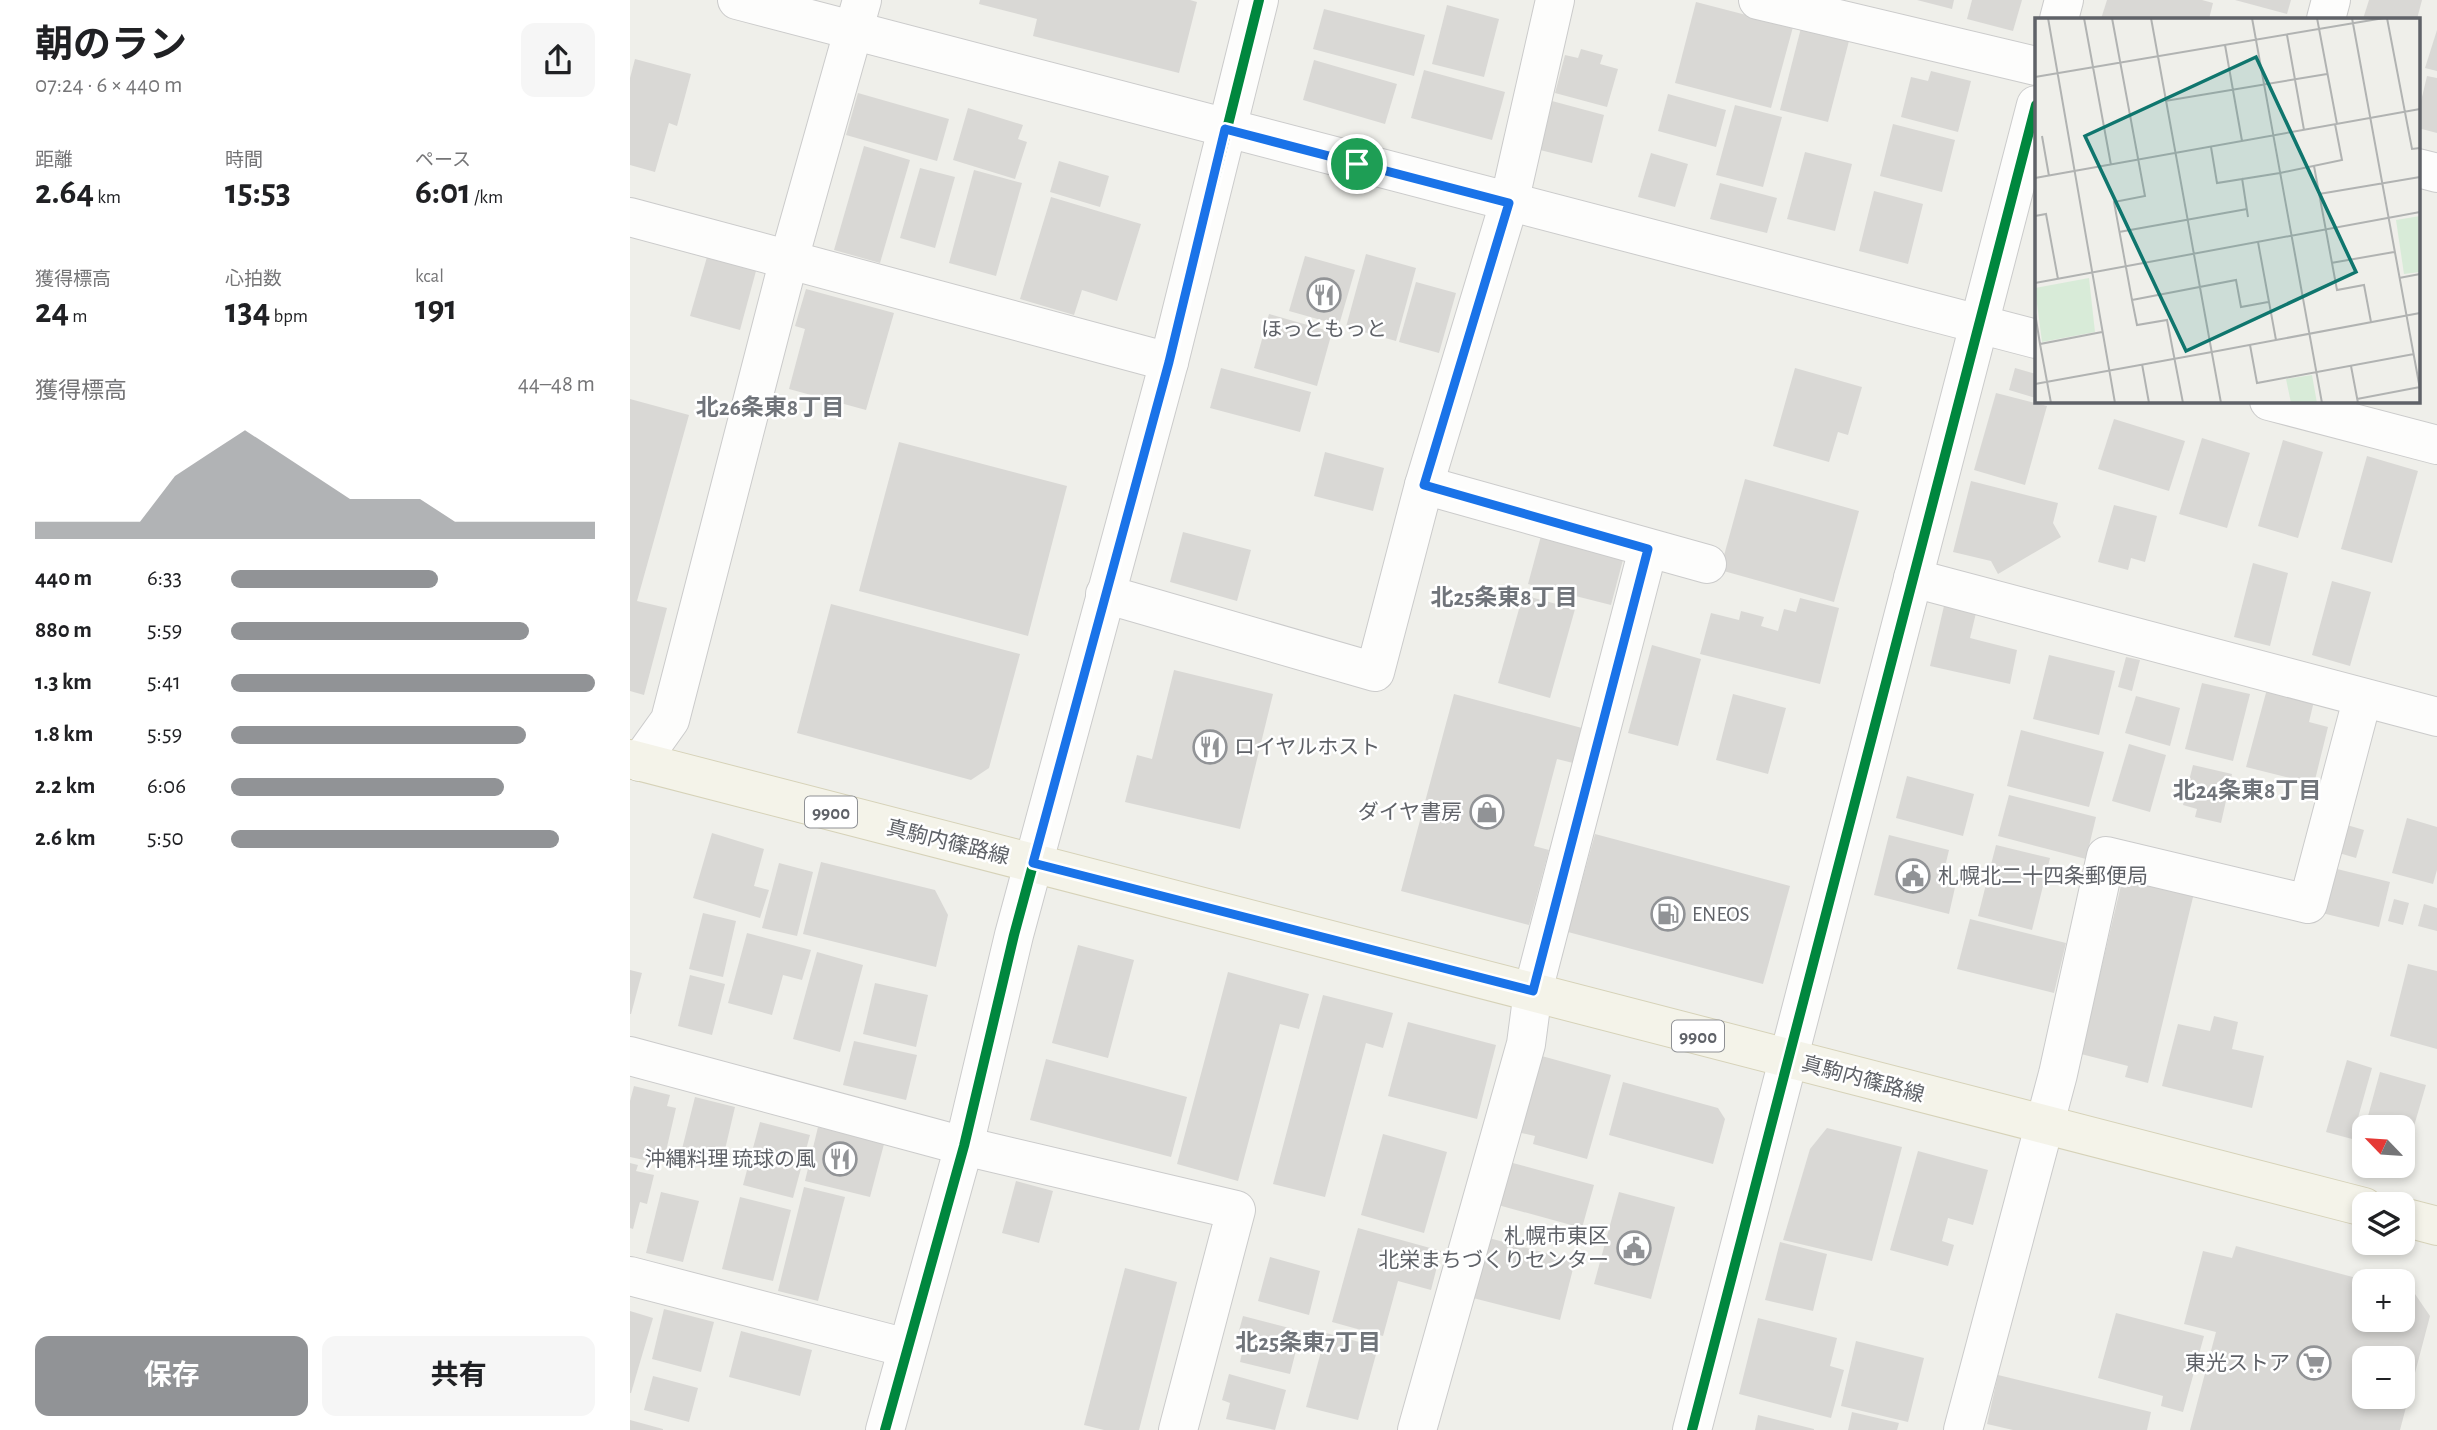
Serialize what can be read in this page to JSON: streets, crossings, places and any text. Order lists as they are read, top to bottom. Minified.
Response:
{"streets":{"main road":["9900","真駒内篠路線"]},"districts":["北26条東8丁目","北25条東8丁目","北24条東8丁目","北25条東7丁目"],"places":{"restaurant":["ほっともっと","ロイヤルホスト","沖縄料理 琉球の風"],"shop":["ダイヤ書房"],"public building":["札幌北二十四条郵便局","札幌市東区 北栄まちづくりセンター"],"fuel station":["ENEOS"],"supermarket":["東光ストア"]},"north":"top left","page":{"heading":["朝のラン","07:24 · 6 × 440 m"],"stats":[["距離","2.64 km"],["時間","15:53"],["ペース","6:01 /km"],["獲得標高","24 m"],["心拍数","134 bpm"],["kcal","191"]],"chart":["獲得標高","44–48 m"],"list":[{"name":"440 m","note":"6:33"},{"name":"880 m","note":"5:59"},{"name":"1.3 km","note":"5:41"},{"name":"1.8 km","note":"5:59"},{"name":"2.2 km","note":"6:06"},{"name":"2.6 km","note":"5:50"}],"map_buttons":["+","−"],"buttons":["保存","共有"]}}
